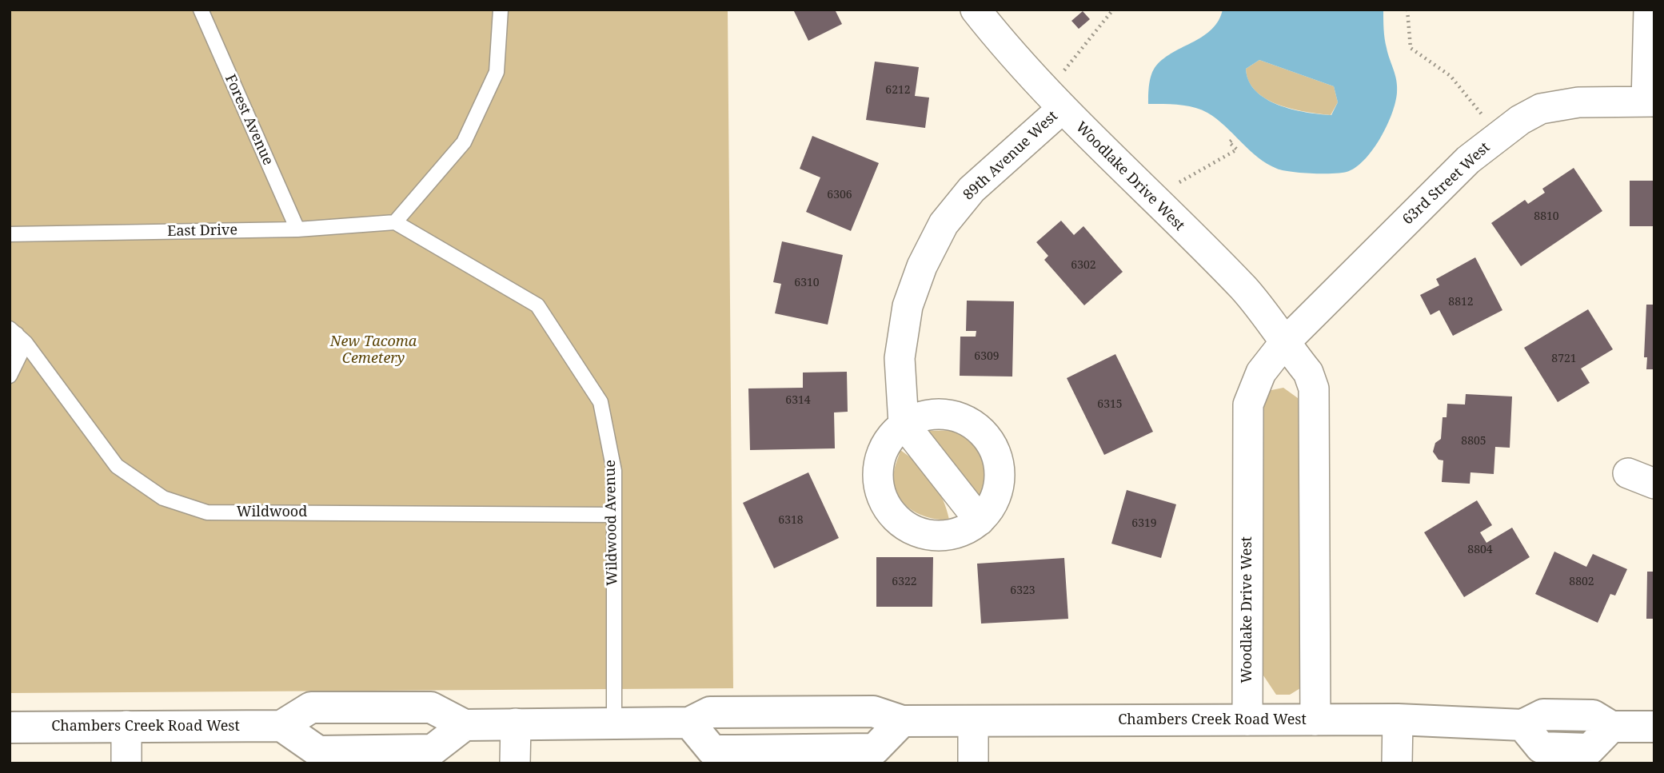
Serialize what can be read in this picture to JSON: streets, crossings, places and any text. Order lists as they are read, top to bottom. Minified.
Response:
{"streets":{"street":["89th Avenue West","Woodlake Drive West","63rd Street West","Chambers Creek Road West"],"lane":["Forest Avenue","East Drive","Wildwood","Wildwood Avenue"]},"crossings":[["Forest Avenue","East Drive"],["89th Avenue West","Woodlake Drive West"],["Woodlake Drive West","63rd Street West"],["Woodlake Drive West","Chambers Creek Road West"],["East Drive","Wildwood Avenue"],["Wildwood","Wildwood Avenue"],["Wildwood Avenue","Chambers Creek Road West"]],"parks":["New Tacoma Cemetery"],"house_numbers":["6212","6306","8810","6302","6310","8812","6309","8721","6314","6315","8805","6318","6319","8804","6322","8802","6323"]}
